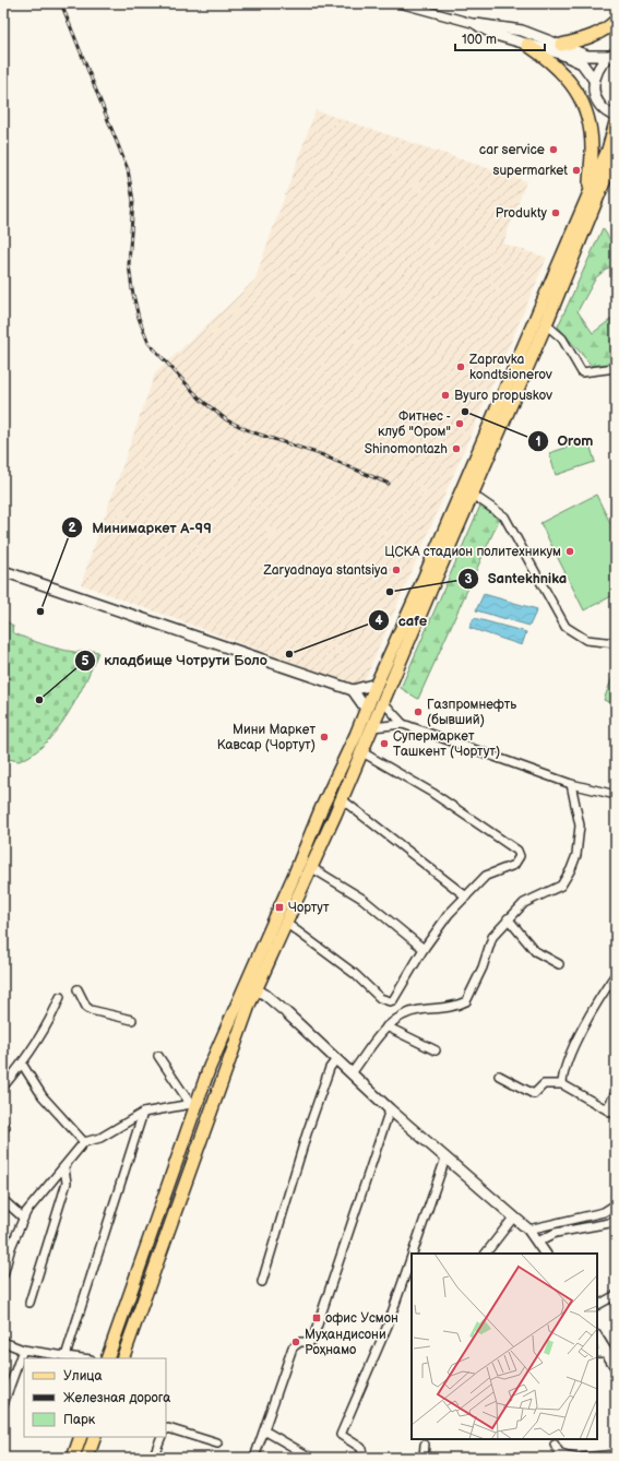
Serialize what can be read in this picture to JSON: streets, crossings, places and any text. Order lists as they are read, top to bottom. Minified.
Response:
{"places":{"other":["car service","supermarket","Produkty","Zapravka kondtsionerov","Byuro propuskov","Orom","Фитнес - клуб \"Ором\"","Shinomontazh","ЦСКА стадион политехникум","Zaryadnaya stantsiya","Santekhnika","Минимаркет А-99","cafe","кладбище Чотрути Боло","Газпромнефть (бывший)","Мини Маркет Кавсар (Чортут)","Супермаркет Ташкент (Чортут)","Муҳандисони Роҳнамо"],"transit":["Чортут","офис Усмон"]},"legend":["Улица","Железная дорога","Парк"],"scale_bar":"100 m"}
